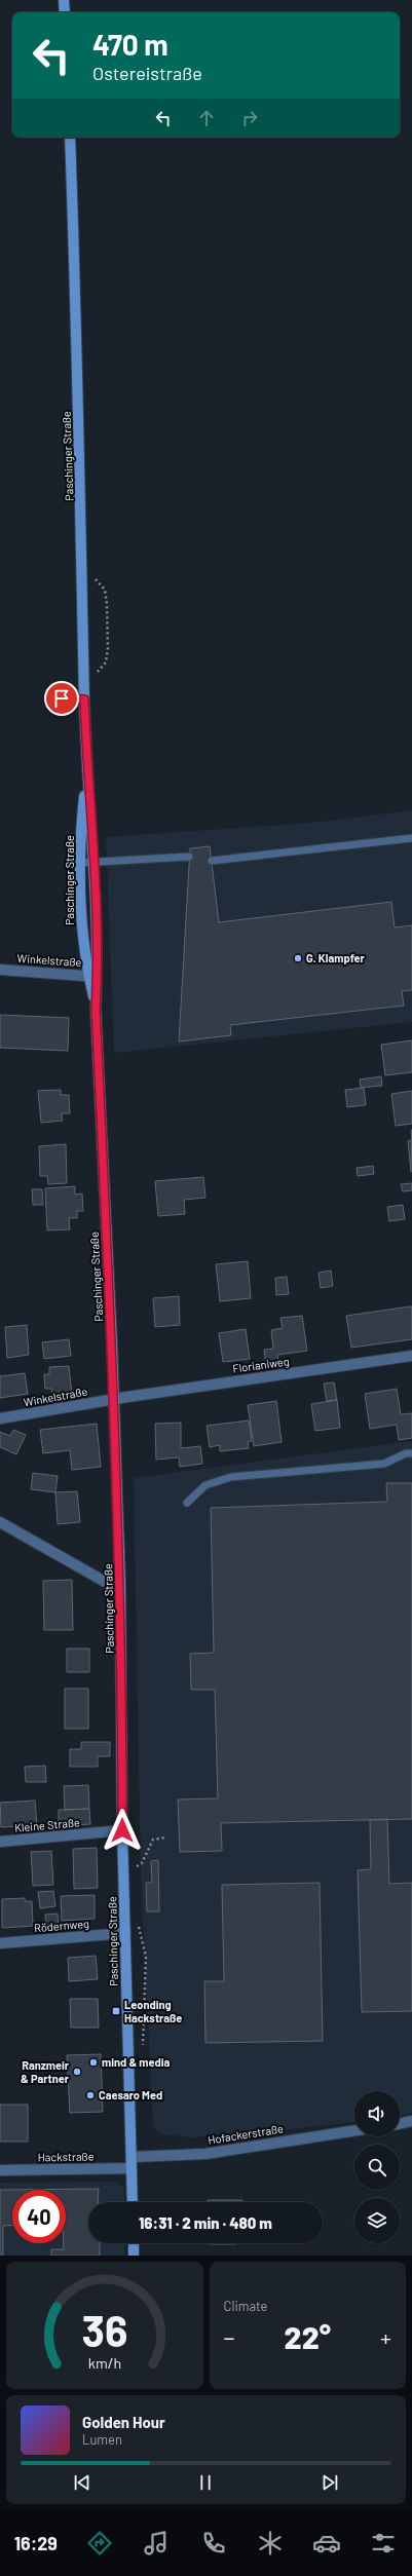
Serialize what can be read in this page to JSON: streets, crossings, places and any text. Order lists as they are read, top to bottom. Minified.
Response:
{"streets":{"street":["Paschinger Straße","Winkelstraße","Florianiweg","Kleine Straße","Rödernweg","Hofackerstraße","Hackstraße"]},"crossings":[["Paschinger Straße","Winkelstraße"],["Paschinger Straße","Florianiweg"],["Paschinger Straße","Kleine Straße"],["Paschinger Straße","Rödernweg"],["Paschinger Straße","Hofackerstraße"],["Paschinger Straße","Hackstraße"],["Winkelstraße","Florianiweg"],["Hofackerstraße","Hackstraße"]],"places":{"other":["G. Klampfer","mind & media","Ranzmeir & Partner","Caesaro Med"],"transit":["Leonding Hackstraße"]},"page":{"turn":["470 m","Ostereistraße"],"limit":"40","trip":"16:31 · 2 min · 480 m","tile":"Climate","heat":["−","22°","+"],"song":["Golden Hour","Lumen"],"tabs":"16:29","gauge":["36","km/h"]}}
